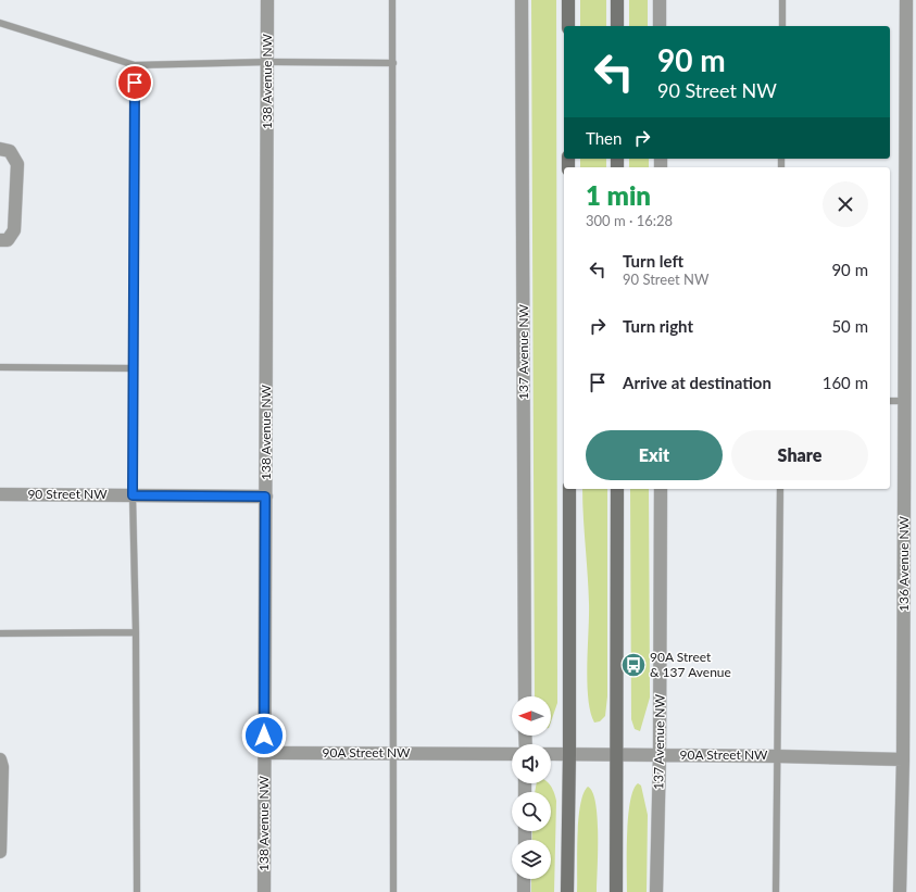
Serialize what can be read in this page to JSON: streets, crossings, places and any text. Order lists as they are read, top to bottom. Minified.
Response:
{"streets":{"street":["138 Avenue NW","137 Avenue NW","90 Street NW","136 Avenue NW","90A Street NW"]},"crossings":[["138 Avenue NW","90 Street NW"],["138 Avenue NW","90A Street NW"],["137 Avenue NW","90A Street NW"],["136 Avenue NW","90A Street NW"]],"places":{"bus stop":["90A Street & 137 Avenue"]},"north":"left","page":{"turn":["90 m","90 Street NW"],"then":"Then","heading":["1 min","300 m · 16:28"],"list":[{"name":"Turn left","note":"90 Street NW","value":"90 m"},{"name":"Turn right","value":"50 m"},{"name":"Arrive at destination","value":"160 m"}],"buttons":["Exit","Share"]}}
